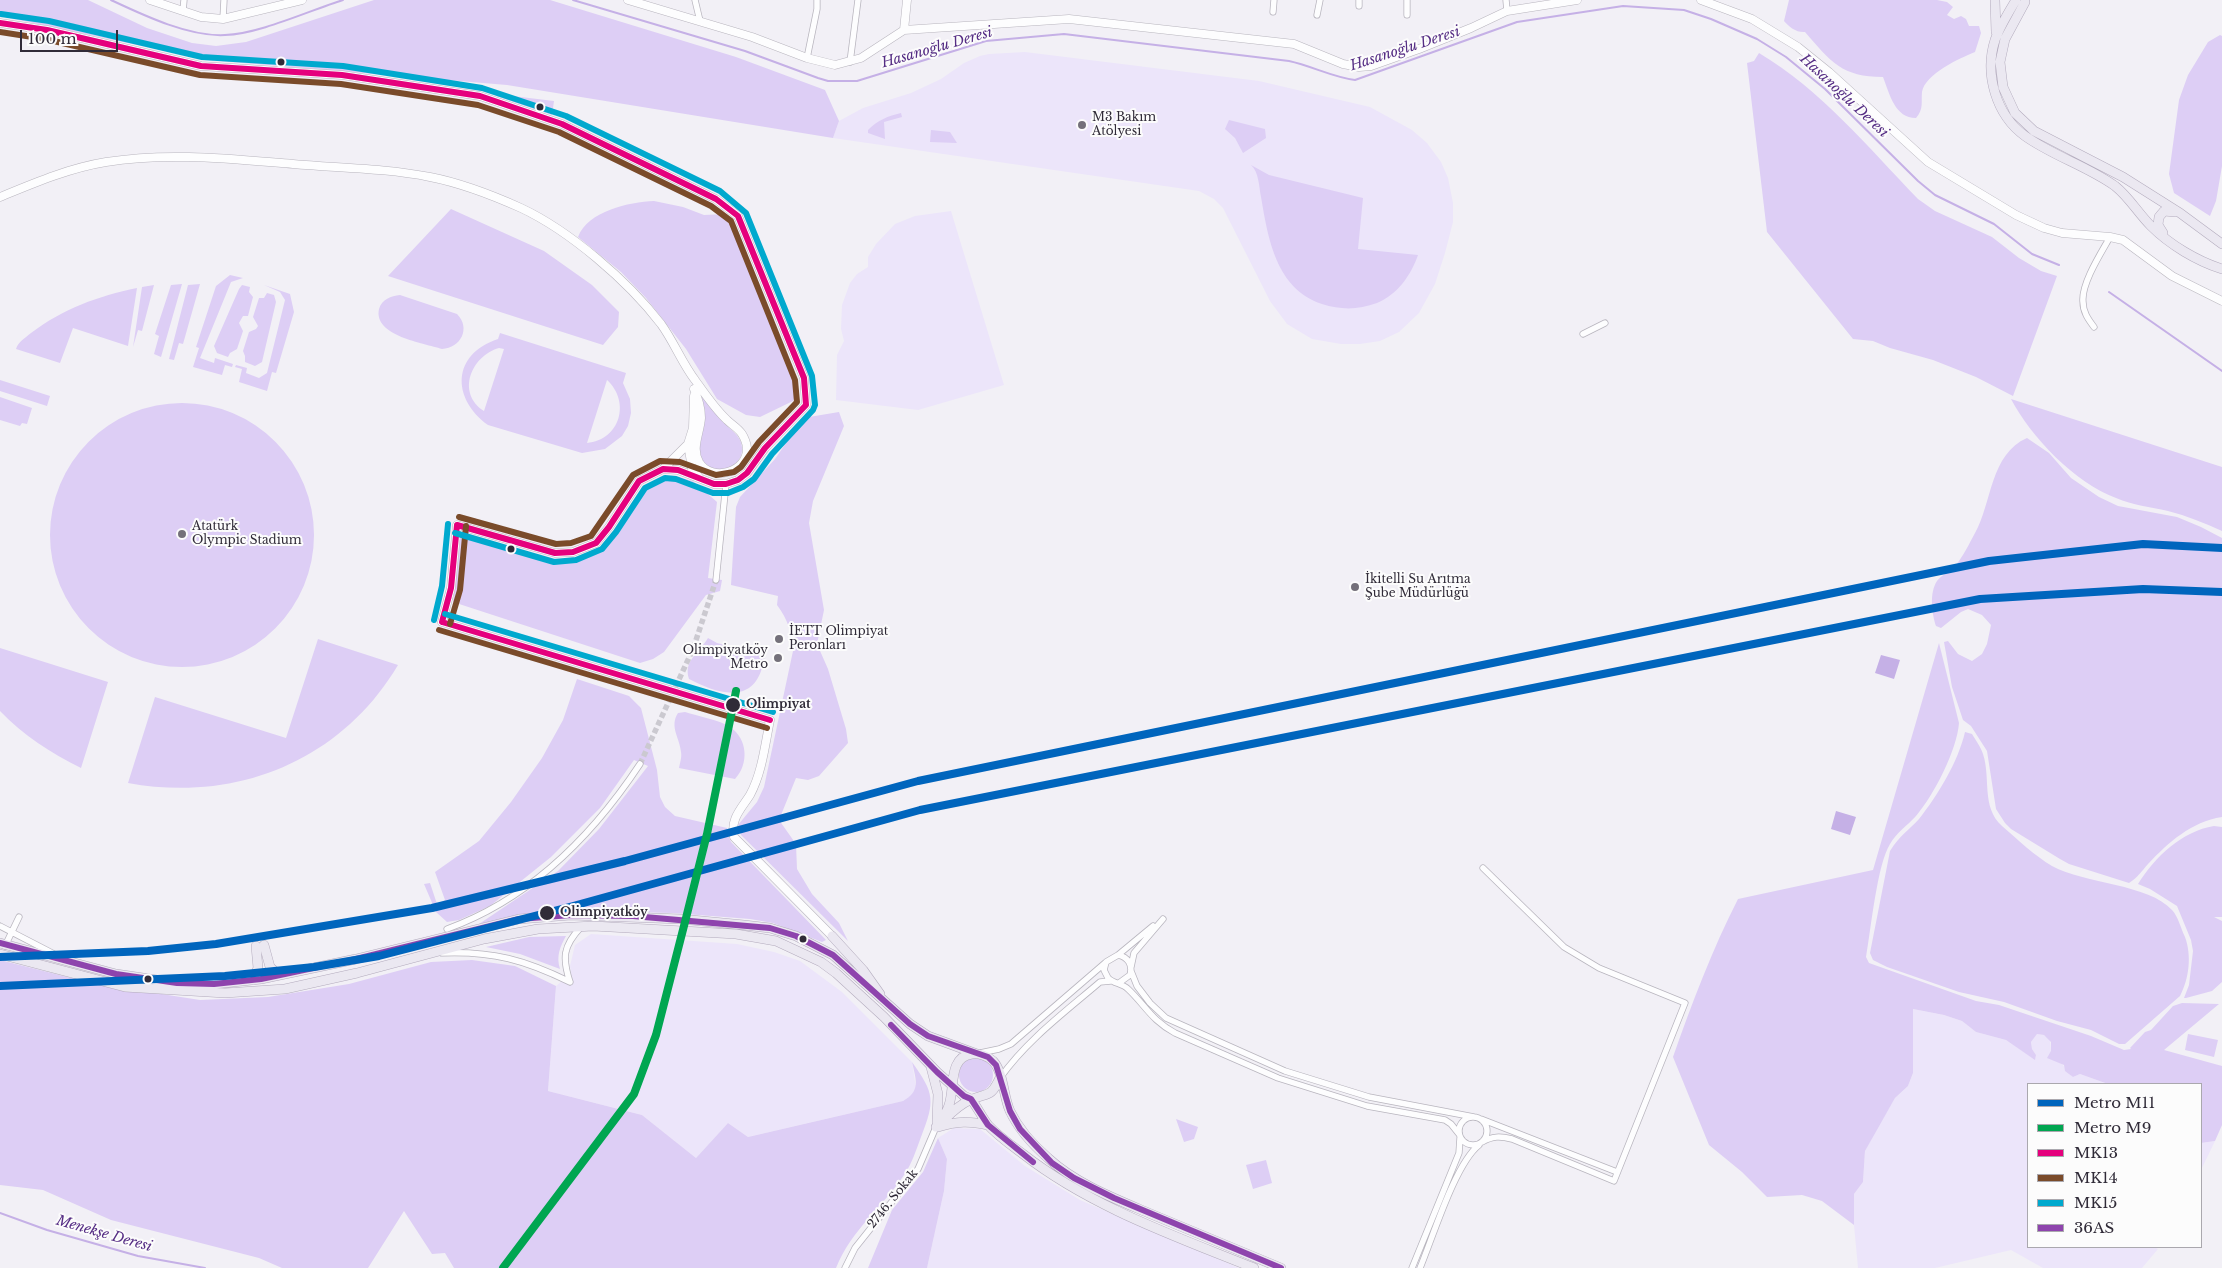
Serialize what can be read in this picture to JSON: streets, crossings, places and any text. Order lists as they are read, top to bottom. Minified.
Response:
{"streets":{"street":["2746. Sokak"]},"water":["Hasanoğlu Deresi","Menekşe Deresi"],"places":["M3 Bakım Atölyesi","Atatürk Olympic Stadium","İkitelli Su Arıtma Şube Müdürlüğü","İETT Olimpiyat Peronları","Olimpiyatköy Metro","Olimpiyat","Olimpiyatköy"],"lines":["transit line MK15","transit line MK13","transit line MK14","metro line M11","metro line M9","transit line 36AS"],"legend":["Metro M11","Metro M9","MK13","MK14","MK15","36AS"],"scale_bar":"100 m"}
